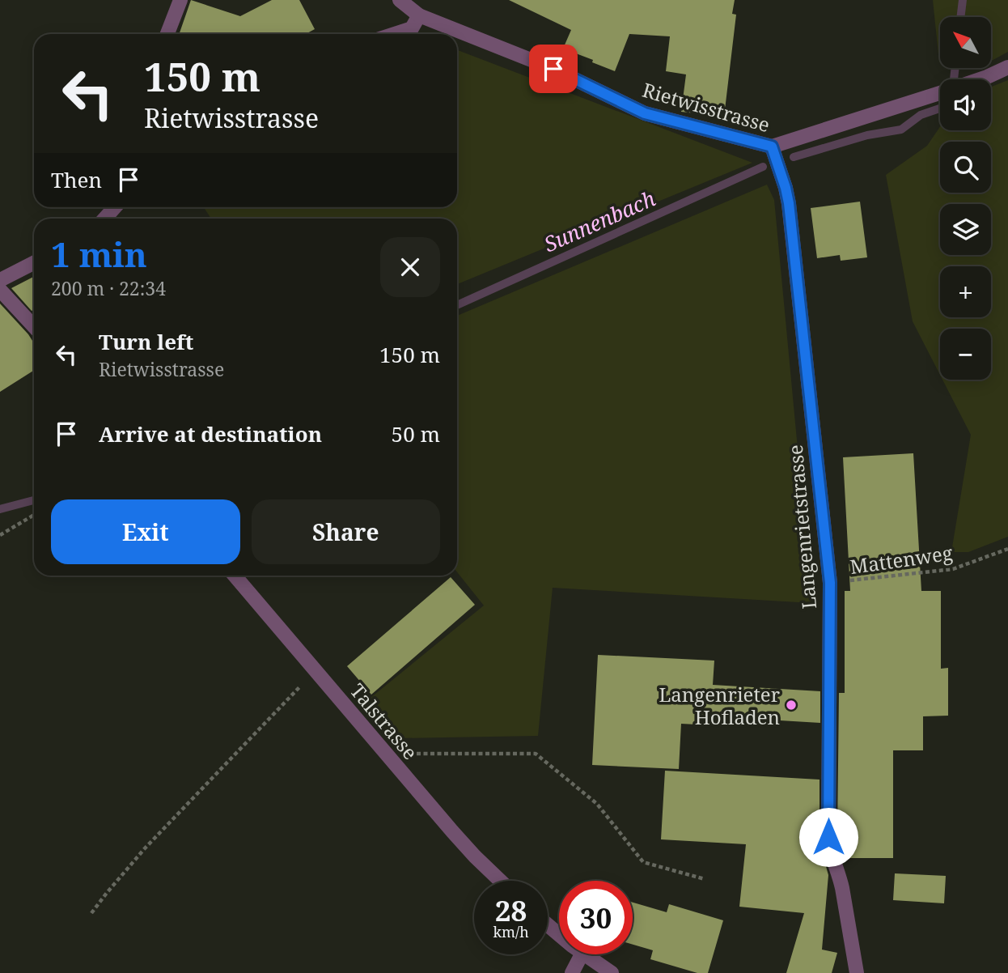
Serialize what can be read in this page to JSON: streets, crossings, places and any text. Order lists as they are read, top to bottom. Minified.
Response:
{"streets":{"street":["Rietwisstrasse","Langenrietstrasse","Talstrasse"],"path":["Mattenweg"]},"crossings":[["Rietwisstrasse","Langenrietstrasse"],["Langenrietstrasse","Mattenweg"]],"water":["Sunnenbach"],"places":["Langenrieter Hofladen"],"north":"top left","page":{"map_buttons":["+","−"],"turn":["150 m","Rietwisstrasse"],"then":"Then","heading":["1 min","200 m · 22:34"],"list":[{"name":"Turn left","note":"Rietwisstrasse","value":"150 m"},{"name":"Arrive at destination","value":"50 m"}],"buttons":["Exit","Share"],"speed":"28 km/h","limit":"30"}}
